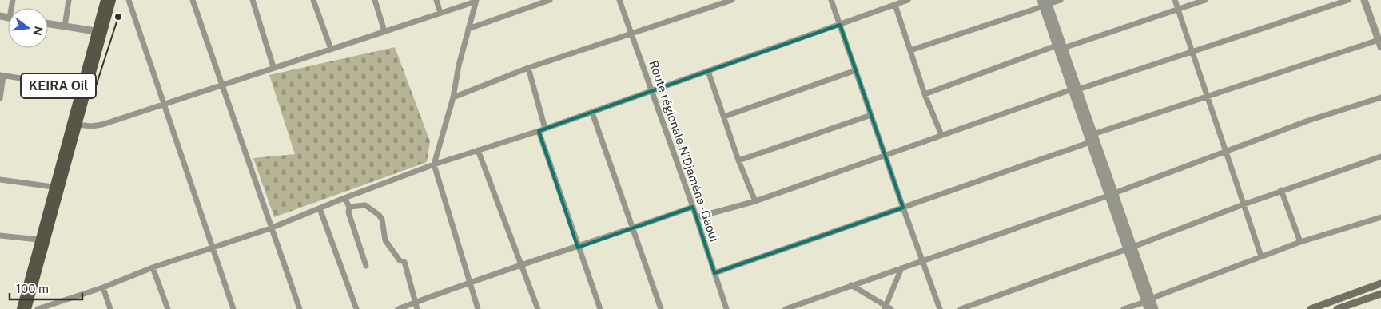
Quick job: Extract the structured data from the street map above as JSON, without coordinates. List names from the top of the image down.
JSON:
{
  "streets": {
    "street": ["Route régionale N'Djaména - Gaoui"]
  },
  "places": ["KEIRA Oil"],
  "scale_bar": "100 m",
  "north": "right"
}
